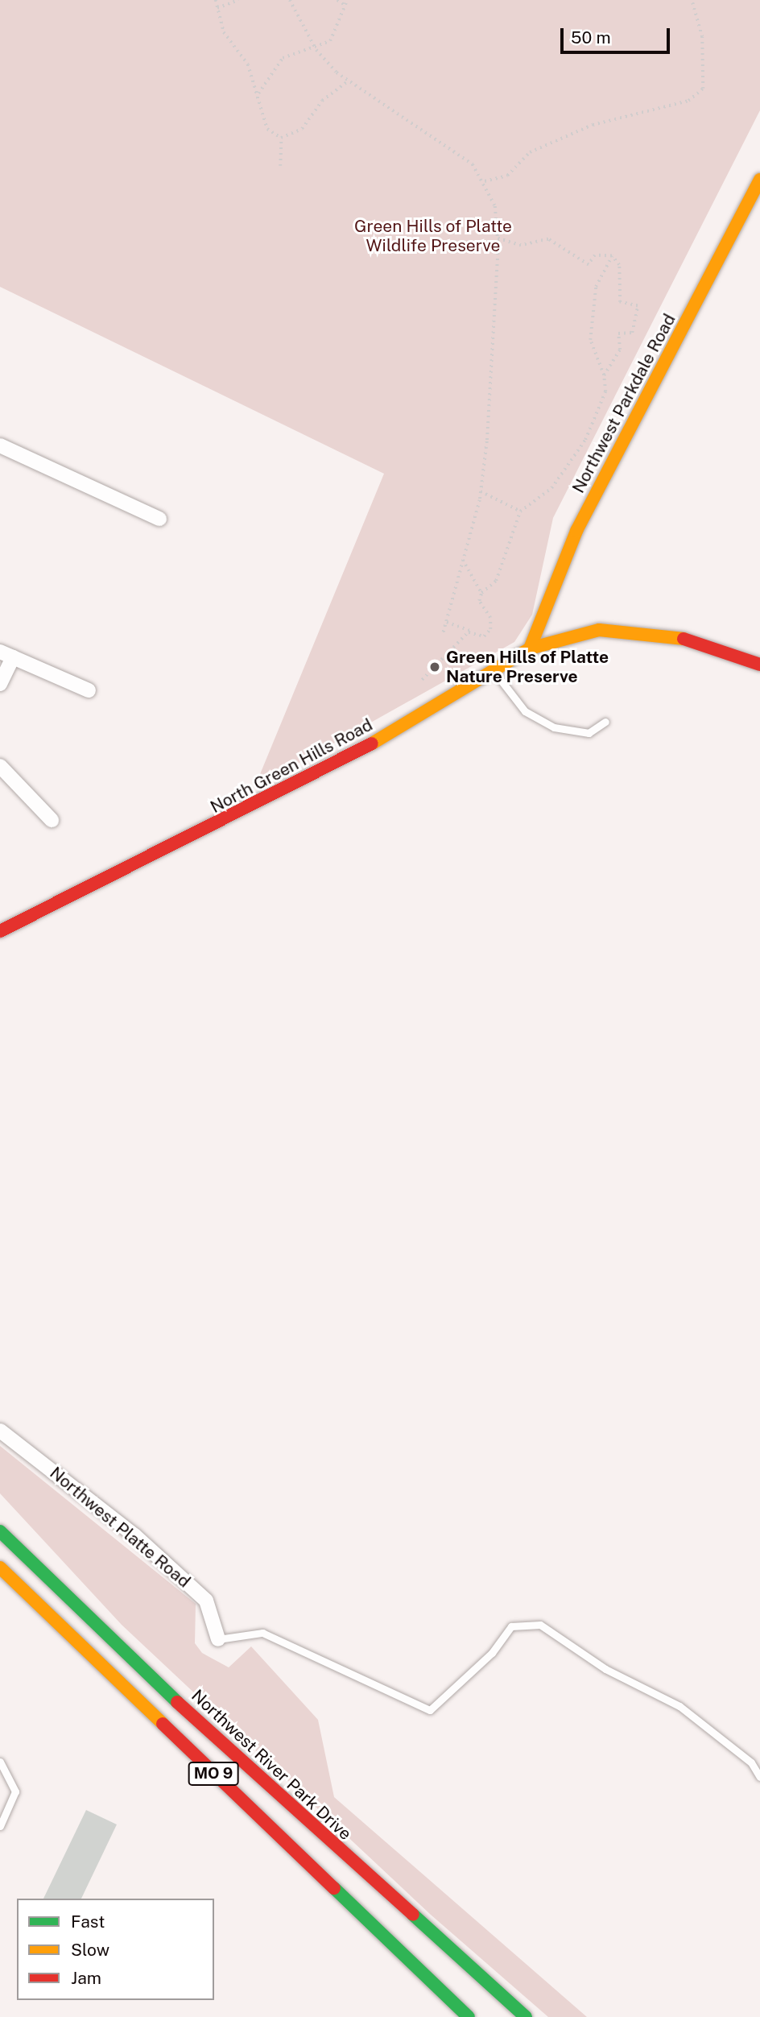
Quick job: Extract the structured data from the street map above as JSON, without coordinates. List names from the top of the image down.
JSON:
{
  "streets": {
    "street": [
      "Northwest Parkdale Road",
      "North Green Hills Road",
      "Northwest Platte Road",
      "Northwest River Park Drive",
      "MO 9"
    ]
  },
  "crossings": [
    ["Northwest Parkdale Road", "North Green Hills Road"]
  ],
  "parks": ["Green Hills of Platte Wildlife Preserve"],
  "places": ["Green Hills of Platte Nature Preserve"],
  "legend": ["Fast", "Slow", "Jam"],
  "scale_bar": "50 m"
}
